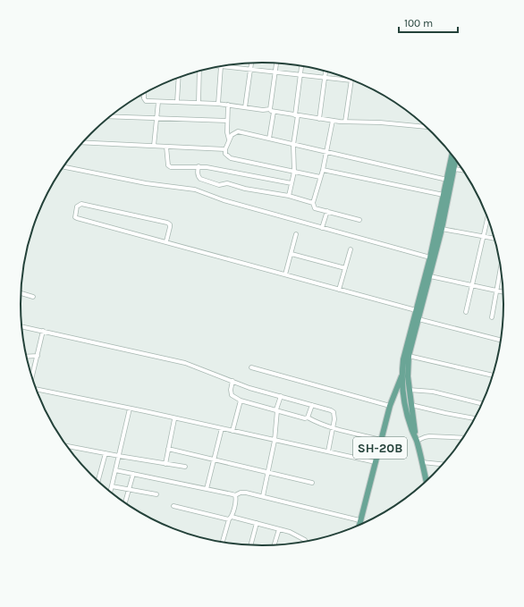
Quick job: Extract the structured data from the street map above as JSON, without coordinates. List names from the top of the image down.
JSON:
{
  "streets": {
    "main road": ["SH-20B"]
  },
  "scale_bar": "100 m"
}
